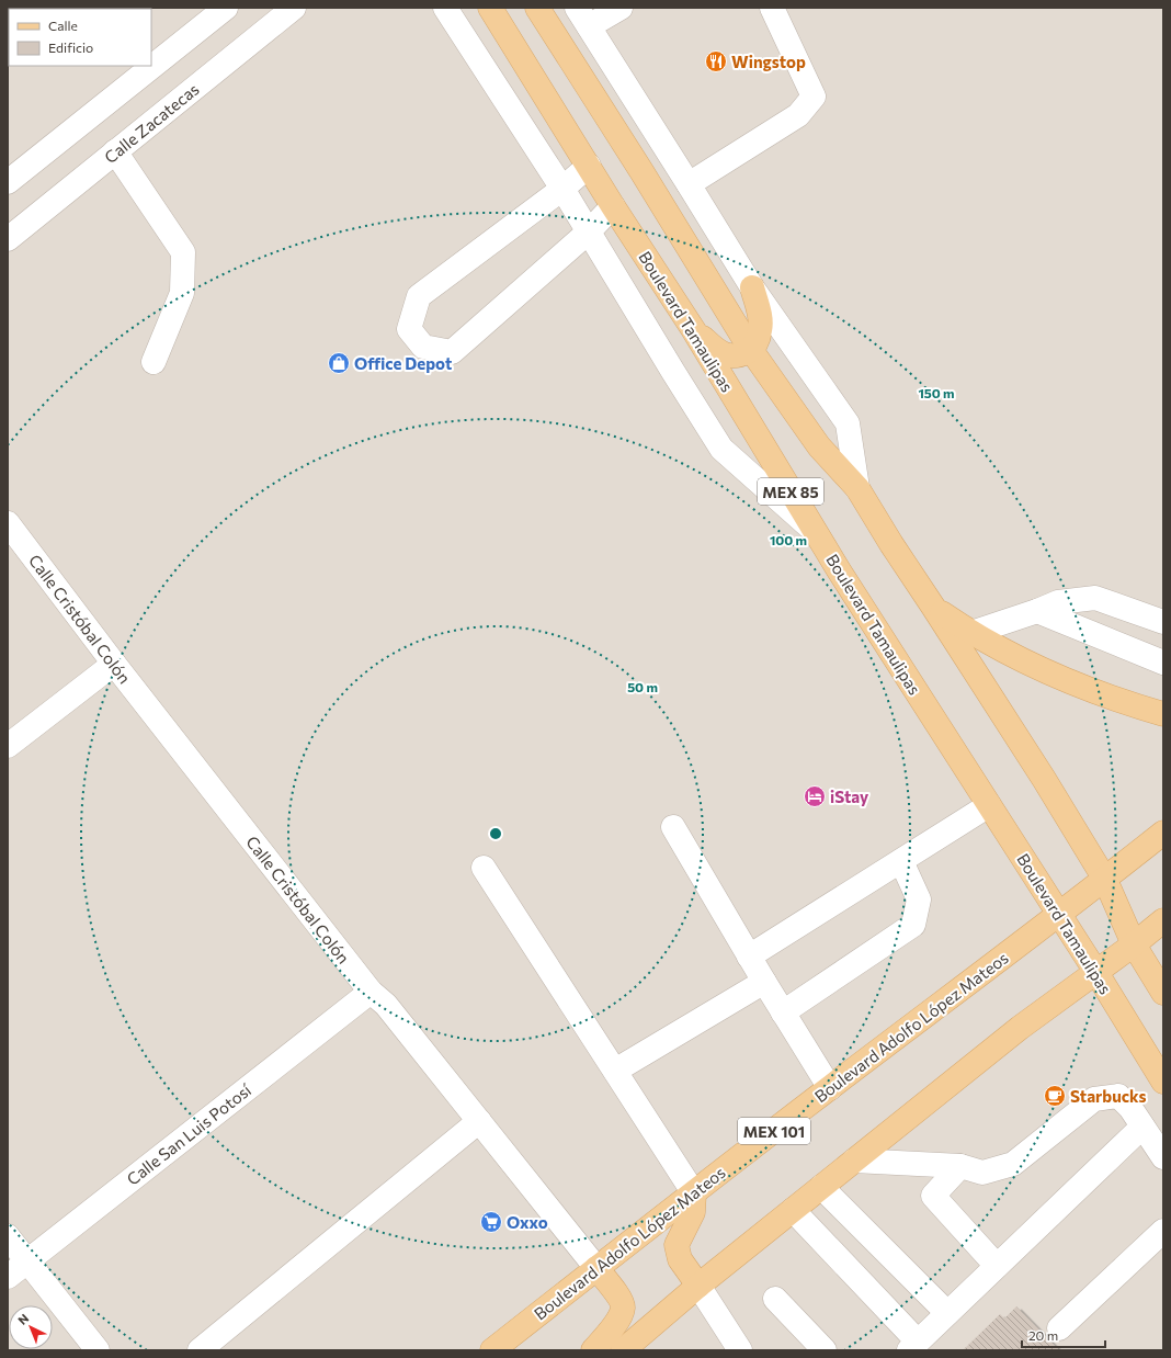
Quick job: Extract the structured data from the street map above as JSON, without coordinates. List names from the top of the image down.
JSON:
{
  "streets": {
    "main road": [
      "Boulevard Tamaulipas",
      "MEX 85",
      "Boulevard Adolfo López Mateos",
      "MEX 101"
    ],
    "street": ["Calle Zacatecas", "Calle Cristóbal Colón", "Calle San Luis Potosí"]
  },
  "crossings": [
    ["Boulevard Tamaulipas", "Boulevard Adolfo López Mateos"],
    ["MEX 85", "Boulevard Adolfo López Mateos"],
    ["Calle Cristóbal Colón", "Boulevard Adolfo López Mateos"],
    ["Calle Cristóbal Colón", "Calle San Luis Potosí"]
  ],
  "places": {
    "restaurant": ["Wingstop"],
    "shop": ["Office Depot"],
    "hotel": ["iStay"],
    "cafe": ["Starbucks"],
    "supermarket": ["Oxxo"]
  },
  "legend": ["Calle", "Edificio"],
  "scale_bar": "20 m",
  "north": "top left",
  "rings": ["150 m", "100 m", "50 m"]
}
